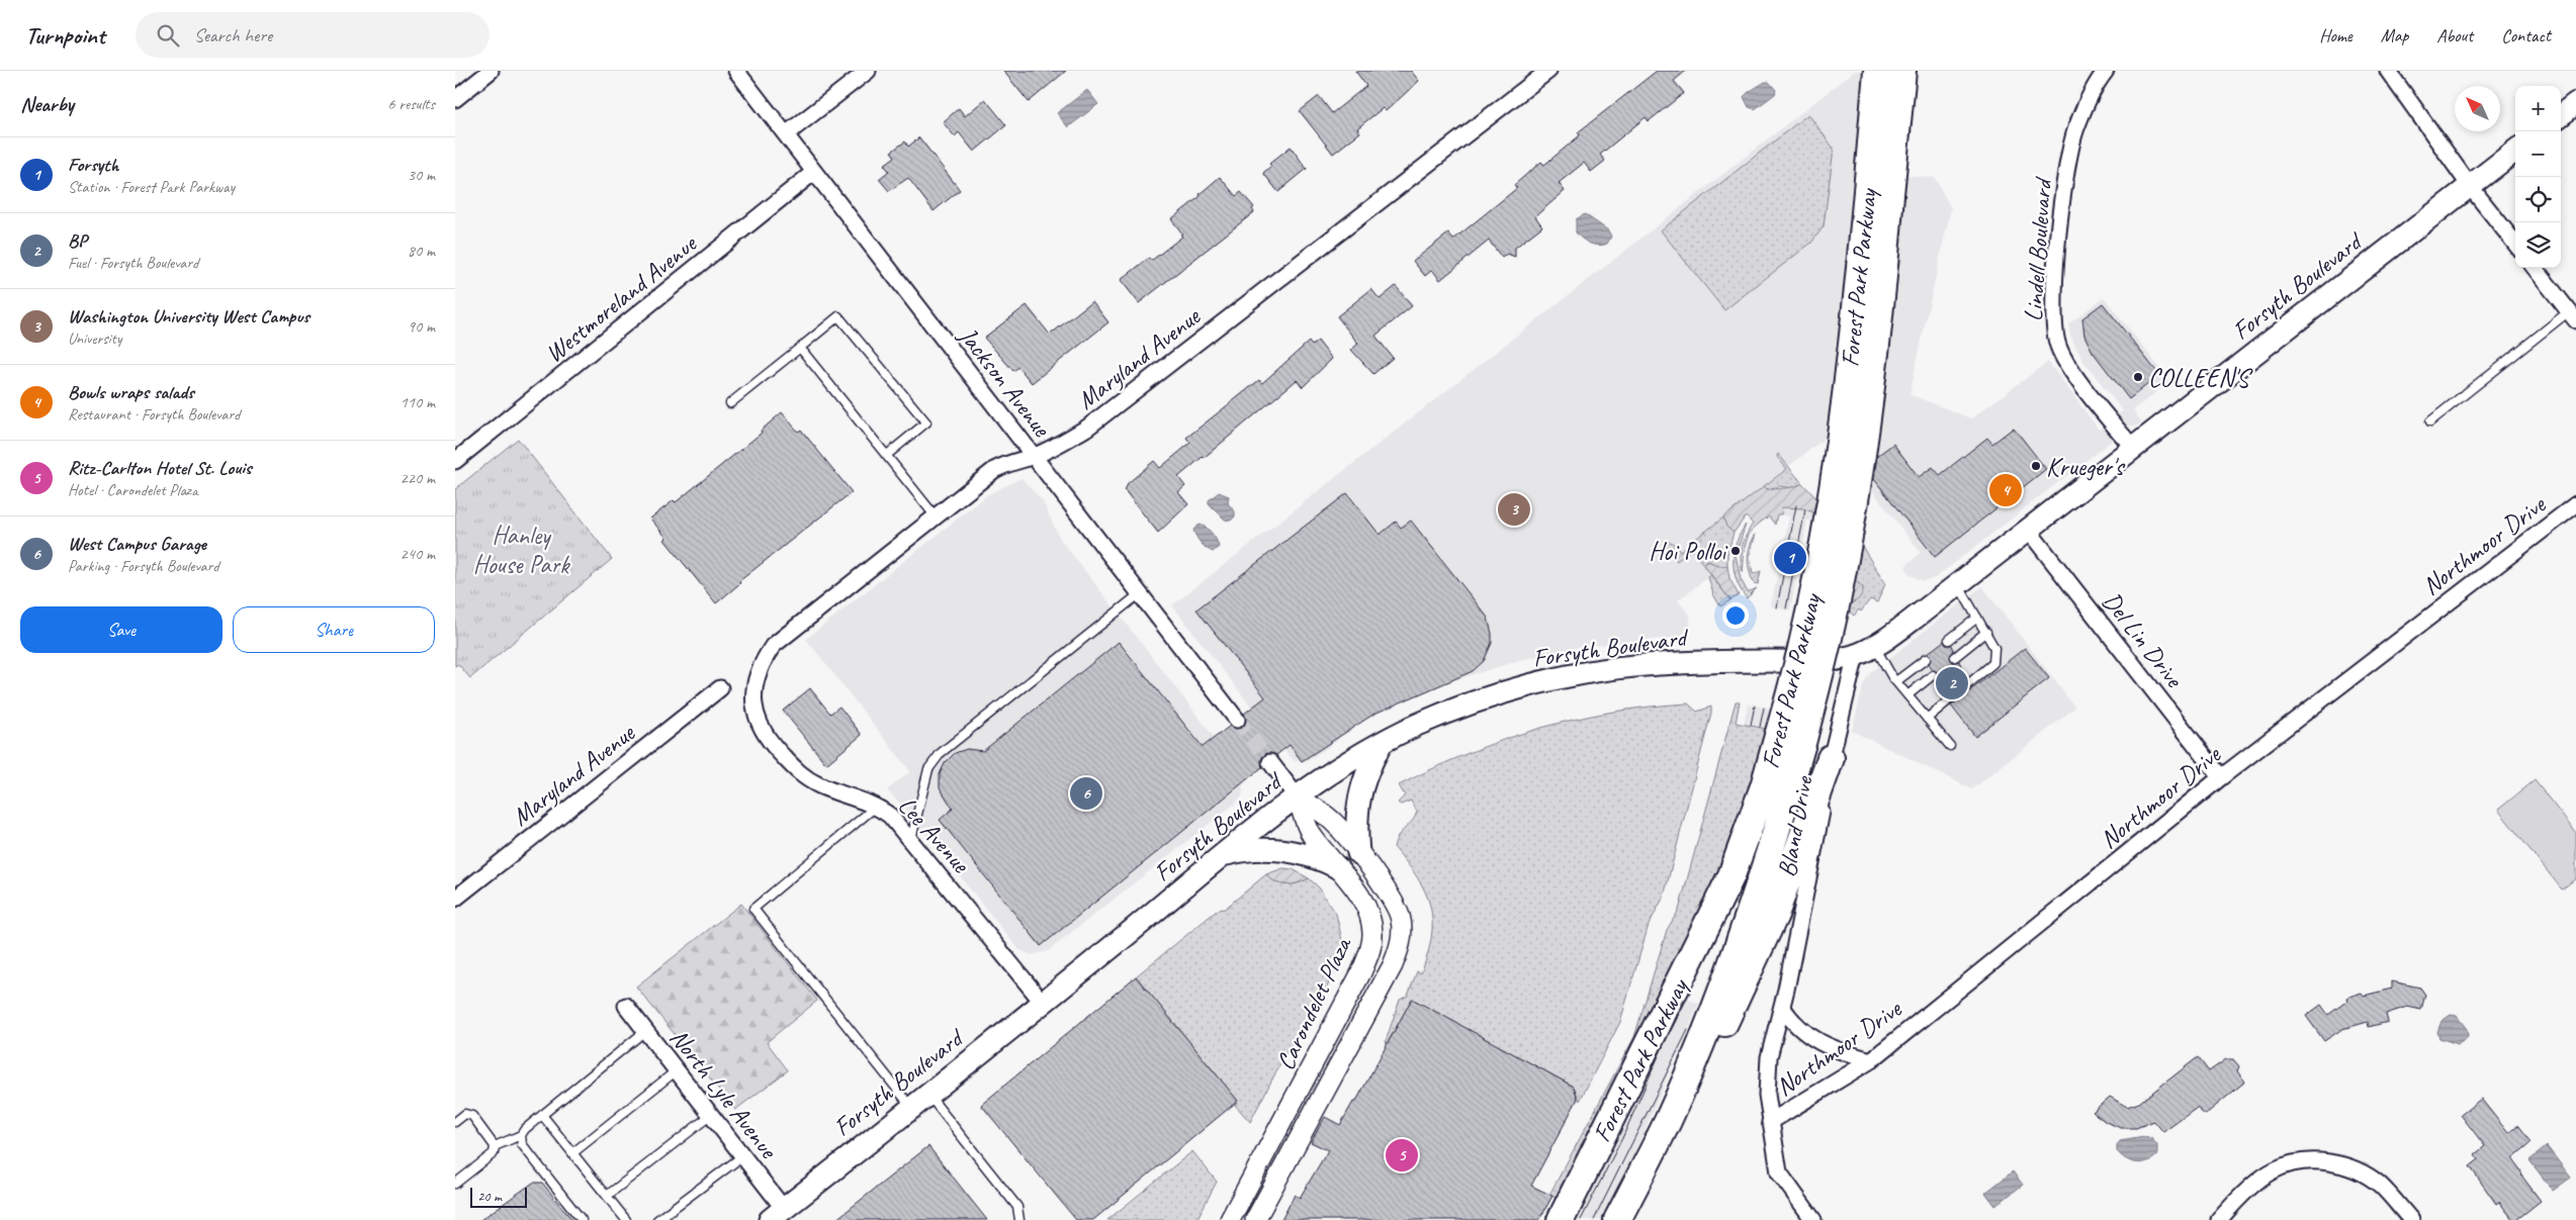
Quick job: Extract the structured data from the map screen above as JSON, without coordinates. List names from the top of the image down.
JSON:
{
  "streets": {
    "highway": ["Forest Park Parkway"],
    "main road": ["Forsyth Boulevard"],
    "street": [
      "Lindell Boulevard",
      "Westmoreland Avenue",
      "Maryland Avenue",
      "Jackson Avenue",
      "Northmoor Drive",
      "Del Lin Drive",
      "Bland Drive",
      "Lee Avenue",
      "Carondelet Plaza",
      "North Lyle Avenue"
    ]
  },
  "crossings": [
    ["Lindell Boulevard", "Forsyth Boulevard"],
    ["Forsyth Boulevard", "Del Lin Drive"],
    ["Forsyth Boulevard", "Bland Drive"],
    ["Forsyth Boulevard", "Lee Avenue"],
    ["Forsyth Boulevard", "Carondelet Plaza"],
    ["Forsyth Boulevard", "North Lyle Avenue"],
    ["Westmoreland Avenue", "Jackson Avenue"],
    ["Maryland Avenue", "Jackson Avenue"],
    ["Maryland Avenue", "Lee Avenue"],
    ["Northmoor Drive", "Del Lin Drive"],
    ["Northmoor Drive", "Bland Drive"]
  ],
  "parks": ["Hanley House Park"],
  "places": ["COLLEEN'S", "Krueger's", "Hoi Polloi"],
  "scale_bar": "20 m",
  "north": "top left",
  "page": {
    "header": "Turnpoint",
    "search": "Search here",
    "nav": [
      "Home",
      "Map",
      "About",
      "Contact"
    ],
    "heading": ["Nearby", "6 results"],
    "map_buttons": ["+", "−"],
    "list": [
      {
        "mark": "1",
        "name": "Forsyth",
        "note": "Station · Forest Park Parkway",
        "value": "30 m"
      },
      {
        "mark": "2",
        "name": "BP",
        "note": "Fuel · Forsyth Boulevard",
        "value": "80 m"
      },
      {
        "mark": "3",
        "name": "Washington University West Campus",
        "note": "University",
        "value": "90 m"
      },
      {
        "mark": "4",
        "name": "Bowls wraps salads",
        "note": "Restaurant · Forsyth Boulevard",
        "value": "110 m"
      },
      {
        "mark": "5",
        "name": "Ritz-Carlton Hotel St. Louis",
        "note": "Hotel · Carondelet Plaza",
        "value": "220 m"
      },
      {
        "mark": "6",
        "name": "West Campus Garage",
        "note": "Parking · Forsyth Boulevard",
        "value": "240 m"
      }
    ],
    "pins": [
      "4",
      "3",
      "1",
      "2",
      "6",
      "5"
    ],
    "buttons": ["Save", "Share"],
    "scale": "20 m"
  }
}
